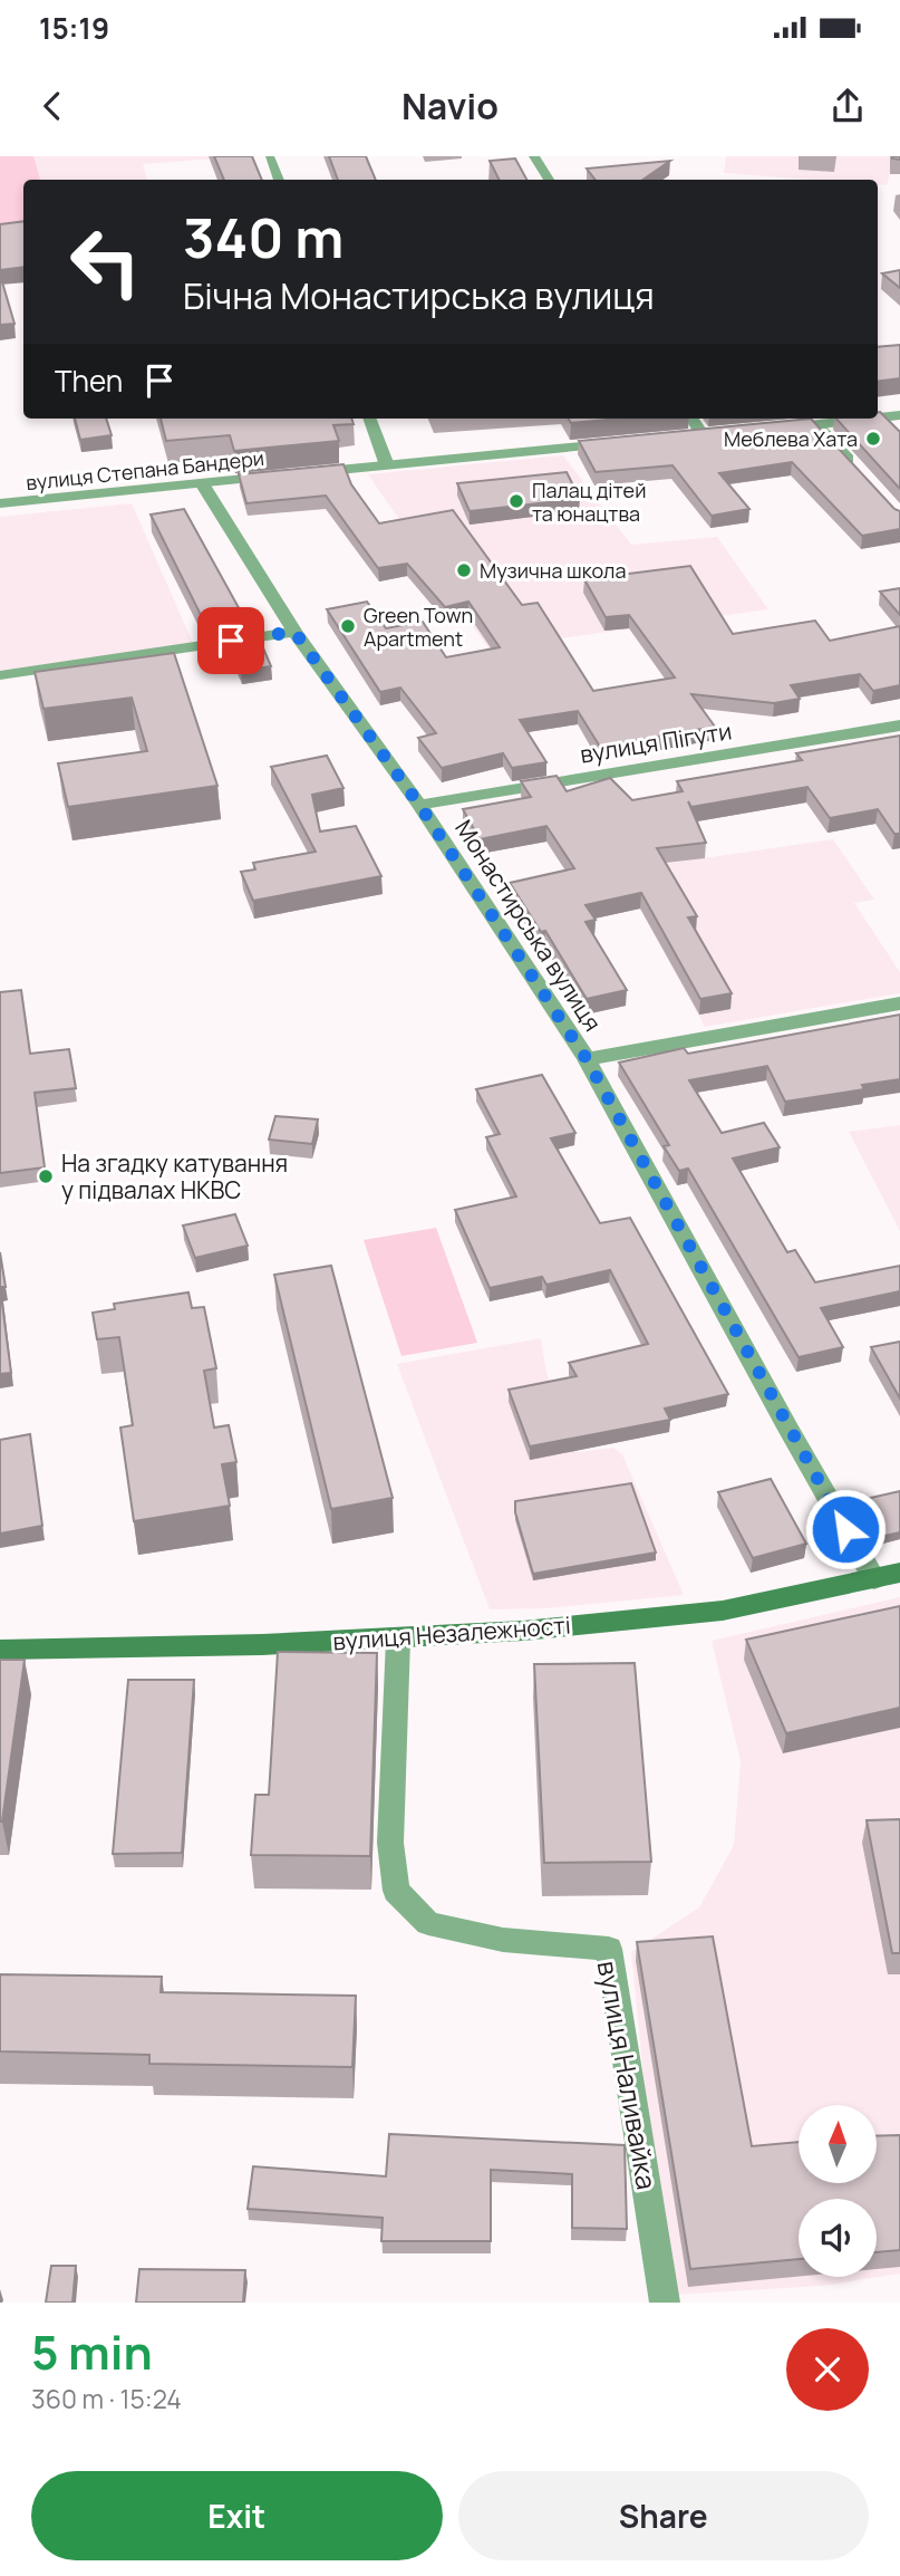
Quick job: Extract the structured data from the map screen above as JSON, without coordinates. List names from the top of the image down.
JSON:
{
  "streets": {
    "main road": ["вулиця Незалежності"],
    "street": [
      "вулиця Степана Бандери",
      "вулиця Пігути",
      "Монастирська вулиця",
      "вулиця Наливайка"
    ]
  },
  "crossings": [
    ["вулиця Степана Бандери", "Монастирська вулиця"],
    ["вулиця Пігути", "Монастирська вулиця"],
    ["Монастирська вулиця", "вулиця Незалежності"],
    ["вулиця Незалежності", "вулиця Наливайка"]
  ],
  "places": [
    "Меблева Хата",
    "Палац дітей та юнацтва",
    "Музична школа",
    "Green Town Apartment",
    "На згадку катування у підвалах НКВС"
  ],
  "north": "top",
  "page": {
    "status": "15:19",
    "header": "Navio",
    "turn": ["340 m", "Бічна Монастирська вулиця"],
    "then": "Then",
    "heading": ["5 min", "360 m · 15:24"],
    "buttons": ["Exit", "Share"]
  }
}
